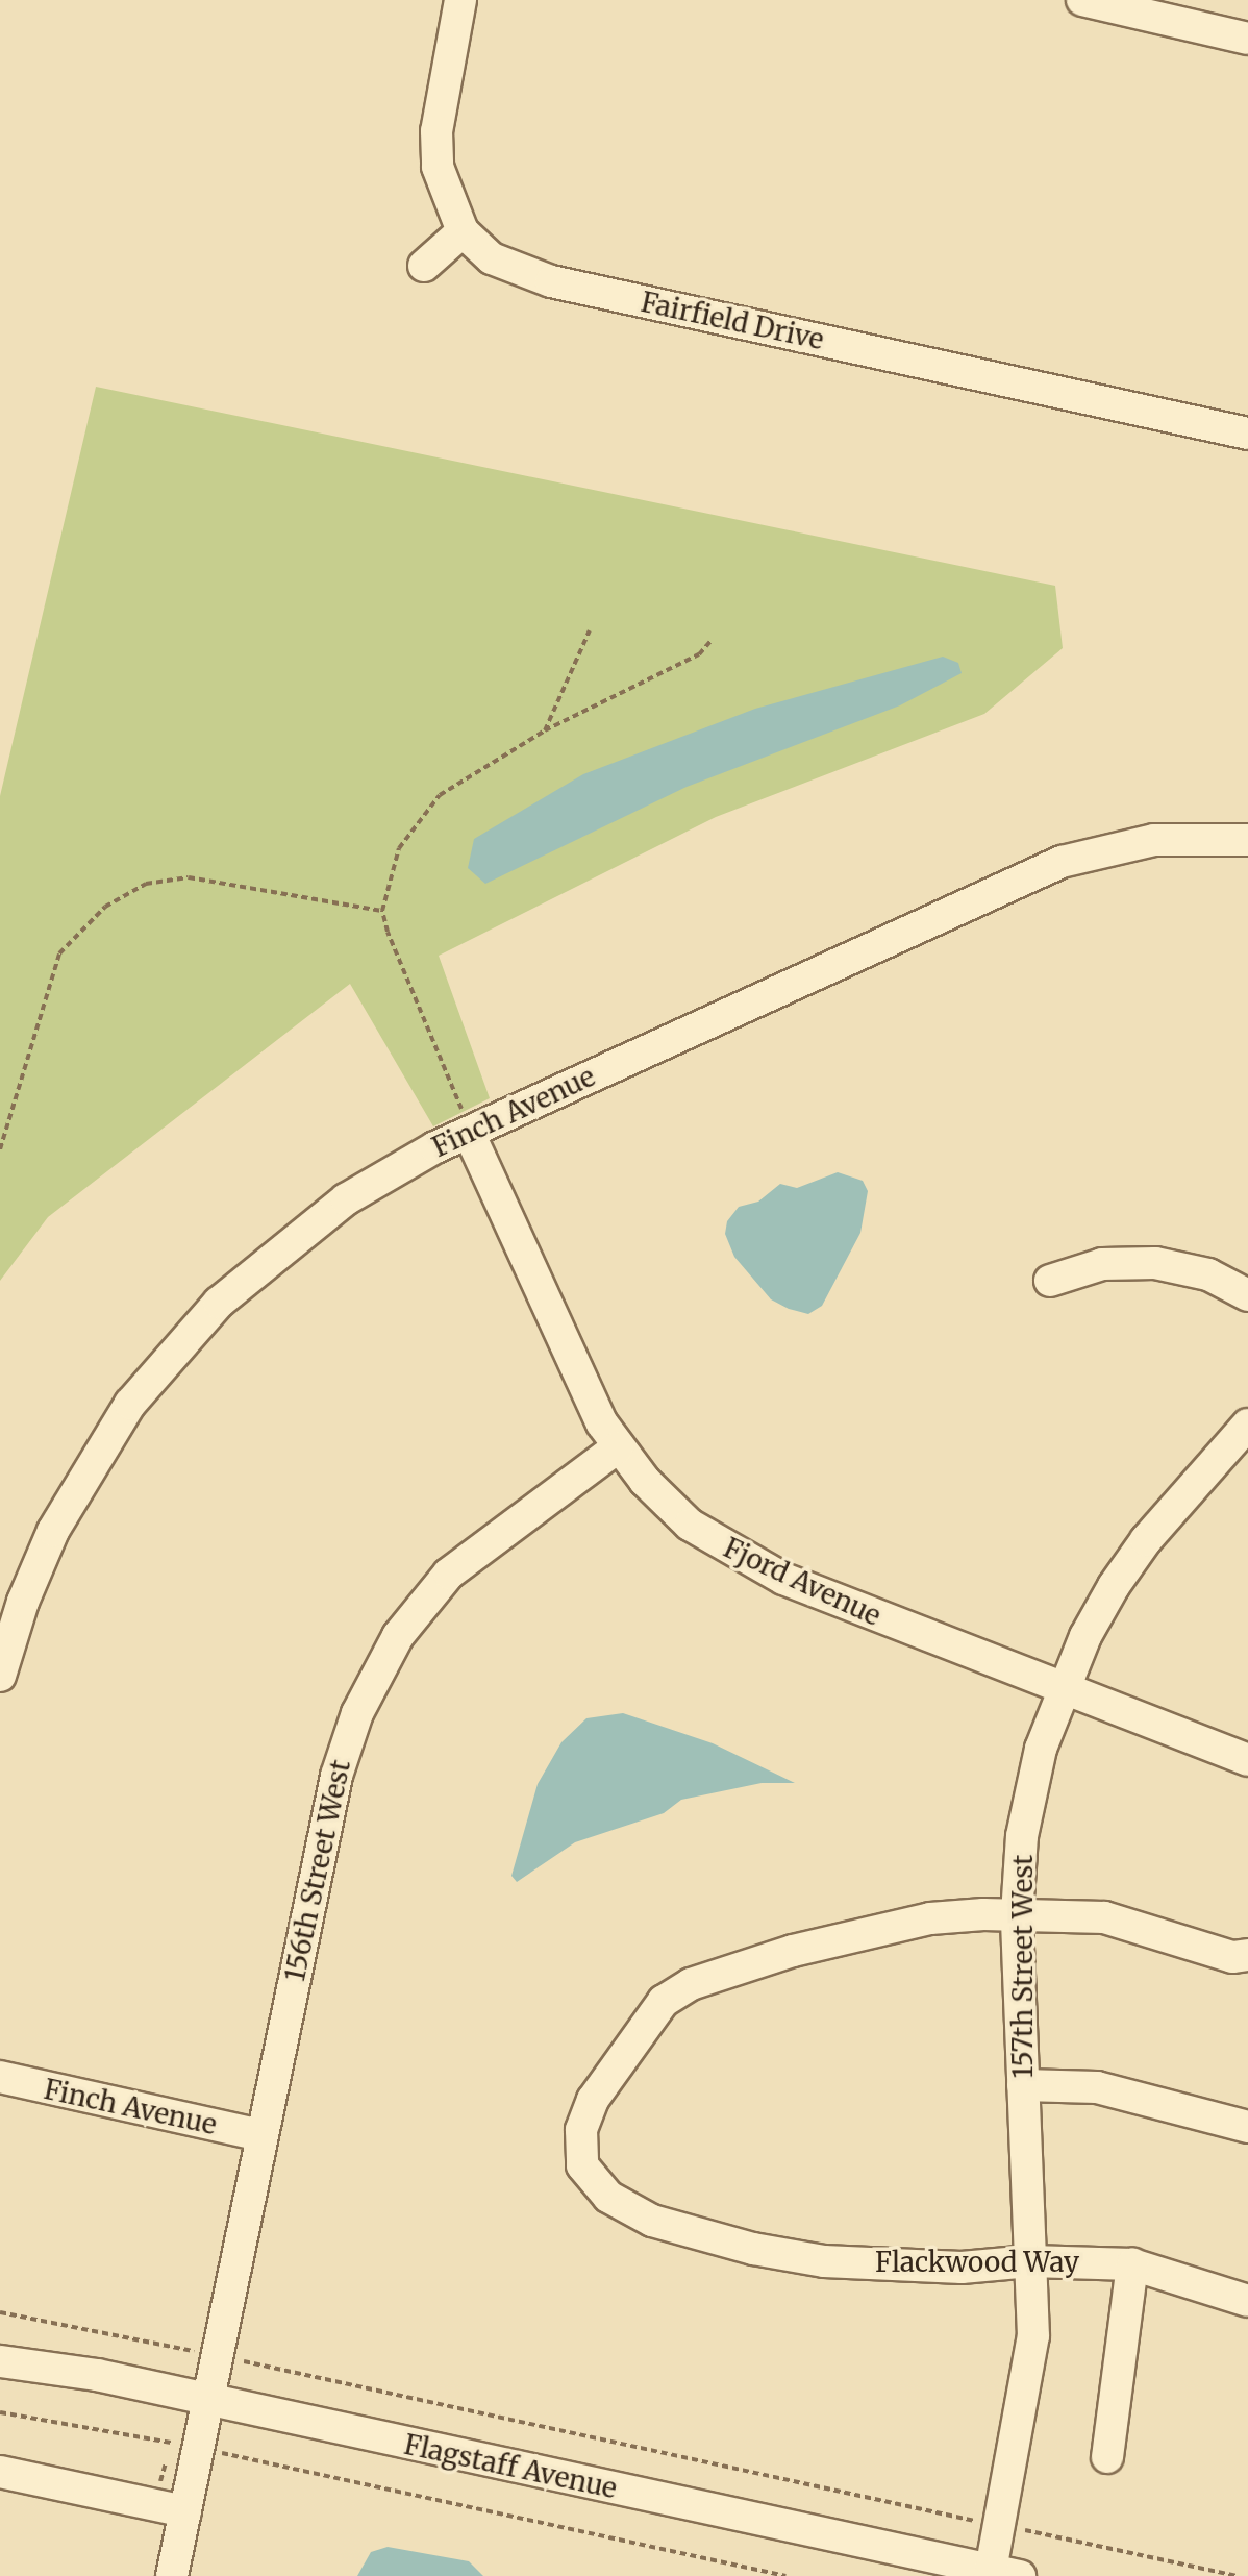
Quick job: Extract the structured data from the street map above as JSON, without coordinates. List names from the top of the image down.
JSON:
{
  "streets": {
    "street": [
      "Fairfield Drive",
      "Finch Avenue",
      "Fjord Avenue",
      "156th Street West",
      "157th Street West",
      "Flackwood Way",
      "Flagstaff Avenue"
    ]
  },
  "crossings": [
    ["Finch Avenue", "Fjord Avenue"],
    ["Finch Avenue", "156th Street West"],
    ["Fjord Avenue", "156th Street West"],
    ["Fjord Avenue", "157th Street West"],
    ["156th Street West", "Flagstaff Avenue"],
    ["157th Street West", "Flackwood Way"],
    ["157th Street West", "Flagstaff Avenue"]
  ]
}
